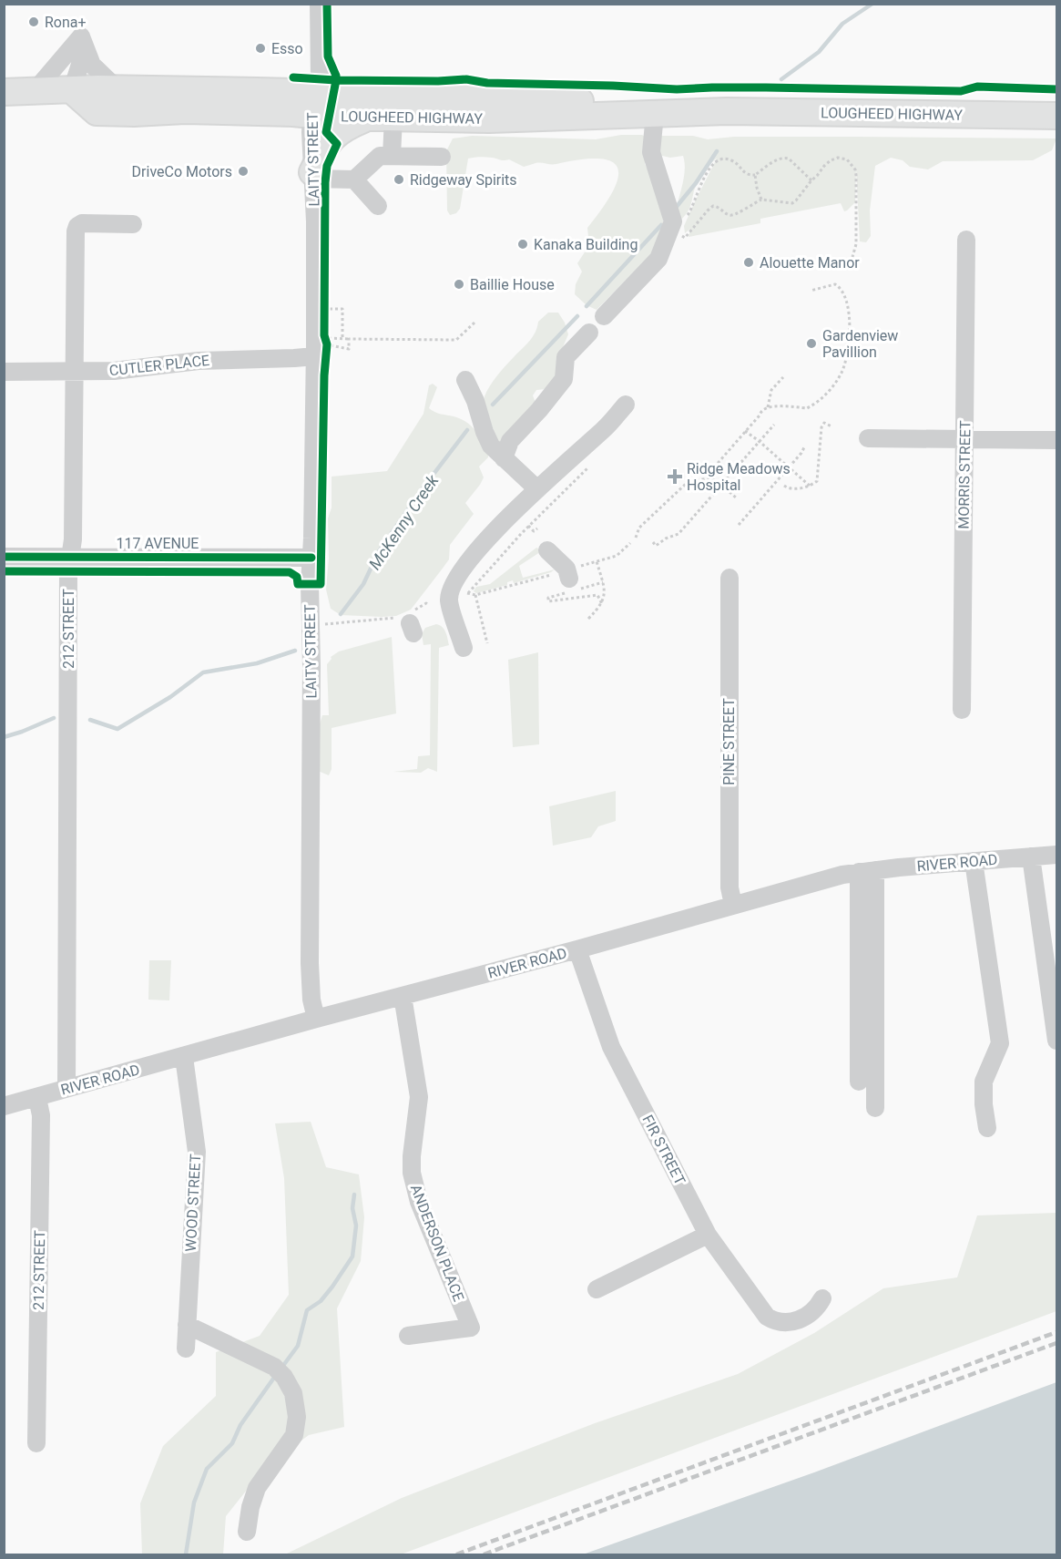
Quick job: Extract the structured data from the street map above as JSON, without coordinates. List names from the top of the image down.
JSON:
{
  "streets": {
    "highway": ["LOUGHEED HIGHWAY"],
    "street": [
      "LAITY STREET",
      "CUTLER PLACE",
      "MORRIS STREET",
      "117 AVENUE",
      "212 STREET",
      "PINE STREET",
      "RIVER ROAD",
      "FIR STREET",
      "WOOD STREET",
      "ANDERSON PLACE"
    ]
  },
  "crossings": [
    ["LOUGHEED HIGHWAY", "LAITY STREET"],
    ["LAITY STREET", "CUTLER PLACE"],
    ["LAITY STREET", "117 AVENUE"],
    ["LAITY STREET", "RIVER ROAD"],
    ["CUTLER PLACE", "212 STREET"],
    ["117 AVENUE", "212 STREET"],
    ["212 STREET", "RIVER ROAD"],
    ["PINE STREET", "RIVER ROAD"],
    ["RIVER ROAD", "FIR STREET"],
    ["RIVER ROAD", "WOOD STREET"],
    ["RIVER ROAD", "ANDERSON PLACE"]
  ],
  "water": ["McKenny Creek"],
  "places": {
    "other": [
      "Rona+",
      "Esso",
      "DriveCo Motors",
      "Ridgeway Spirits",
      "Kanaka Building",
      "Alouette Manor",
      "Baillie House",
      "Gardenview Pavillion"
    ],
    "health": ["Ridge Meadows Hospital"]
  }
}
